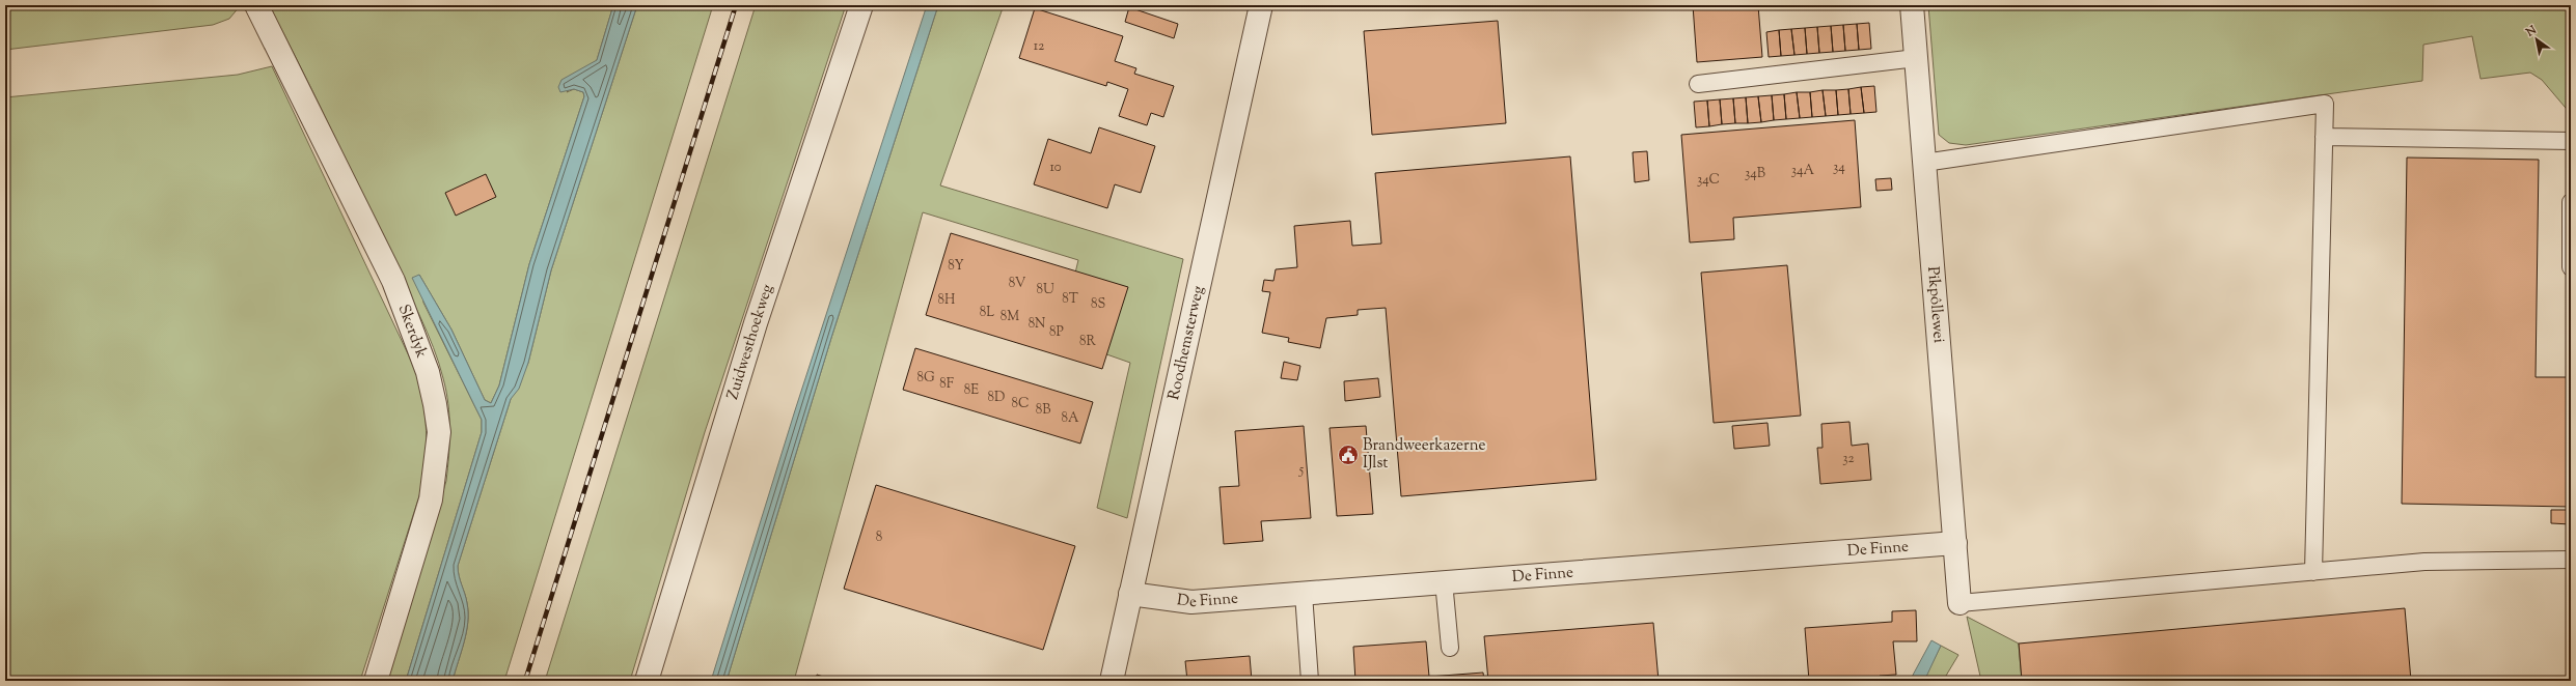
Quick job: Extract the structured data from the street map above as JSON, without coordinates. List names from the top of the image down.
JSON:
{
  "streets": {
    "street": [
      "Pikpôllewei",
      "Skerdyk",
      "Zuidwesthoekweg",
      "Roodhemsterweg",
      "De Finne"
    ]
  },
  "crossings": [
    ["Pikpôllewei", "De Finne"],
    ["Roodhemsterweg", "De Finne"]
  ],
  "places": {
    "public building": ["Brandweerkazerne IJlst"]
  },
  "house_numbers": [
    "12",
    "10",
    "34",
    "34A",
    "34B",
    "34C",
    "8Y",
    "8V",
    "8U",
    "8T",
    "8H",
    "8S",
    "8L",
    "8M",
    "8N",
    "8P",
    "8R",
    "8G",
    "8F",
    "8E",
    "8D",
    "8C",
    "8B",
    "8A",
    "32",
    "5",
    "8"
  ],
  "north": "top left"
}
